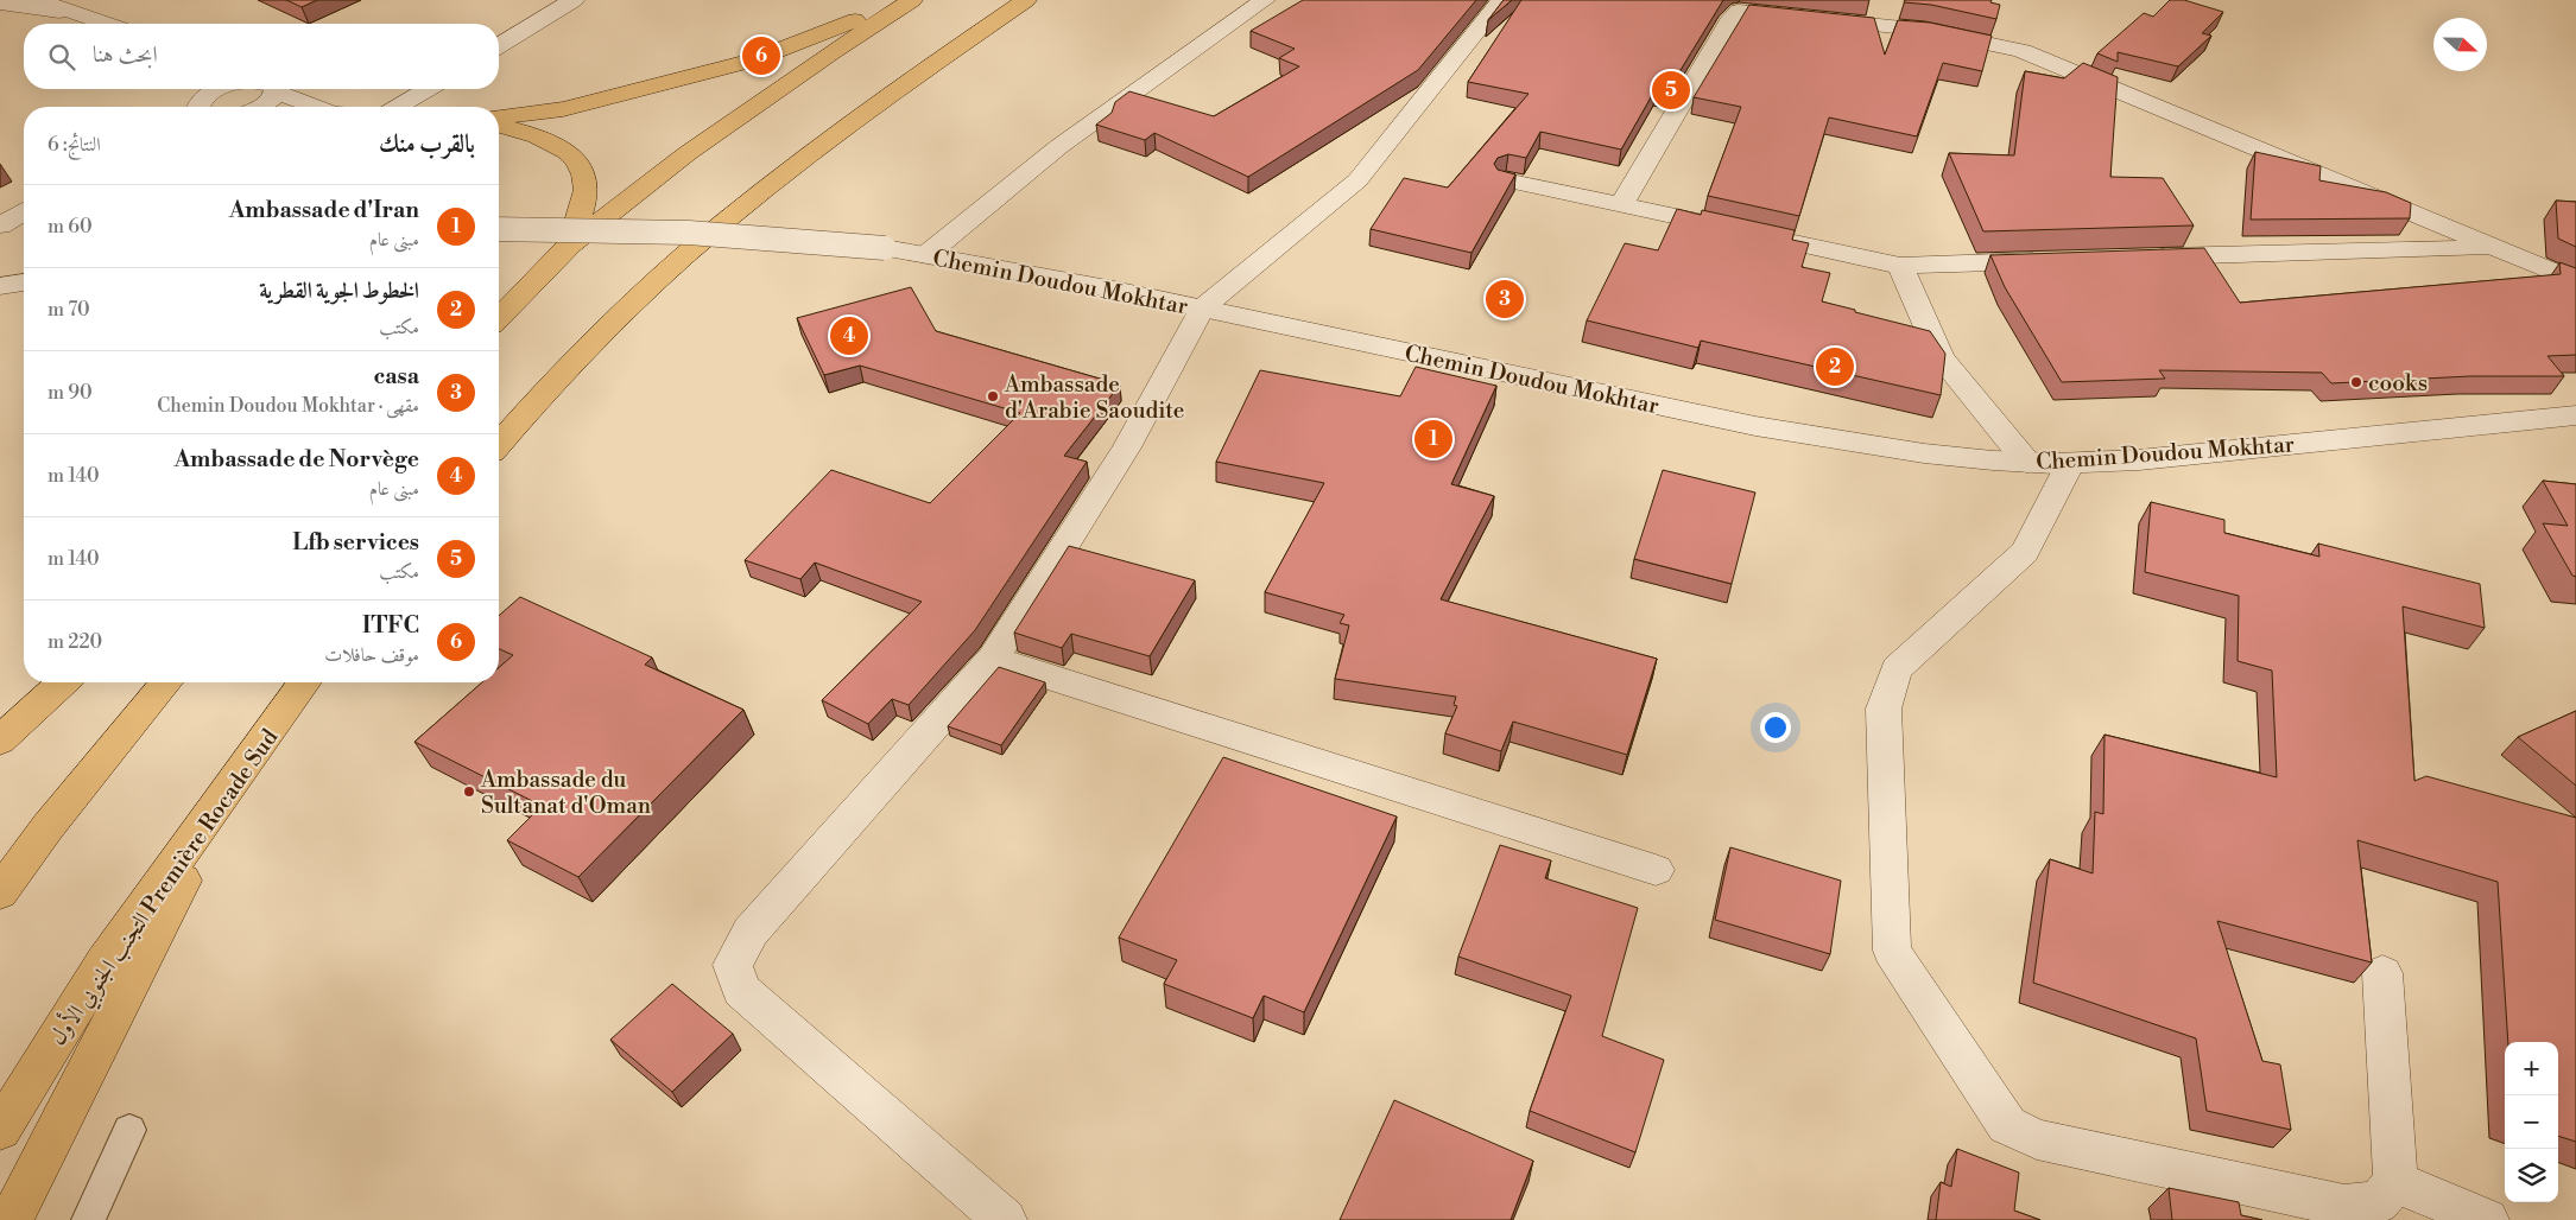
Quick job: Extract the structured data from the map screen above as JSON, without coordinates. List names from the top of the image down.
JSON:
{
  "streets": {
    "highway": ["التجنب الجنوبي الأول Première Rocade Sud"],
    "street": ["Chemin Doudou Mokhtar"]
  },
  "places": ["cooks", "Ambassade d'Arabie Saoudite", "Ambassade du Sultanat d'Oman"],
  "north": "right",
  "page": {
    "search": "ابحث هنا",
    "pins": [
      "6",
      "5",
      "3",
      "4",
      "2",
      "1"
    ],
    "heading": ["بالقرب منك", "النتائج: 6"],
    "list": [
      {
        "mark": "1",
        "name": "Ambassade d'Iran",
        "note": "مبنى عام",
        "value": "60 m"
      },
      {
        "mark": "2",
        "name": "الخطوط الجوية القطرية",
        "note": "مكتب",
        "value": "70 m"
      },
      {
        "mark": "3",
        "name": "casa",
        "note": "مقهى · Chemin Doudou Mokhtar",
        "value": "90 m"
      },
      {
        "mark": "4",
        "name": "Ambassade de Norvège",
        "note": "مبنى عام",
        "value": "140 m"
      },
      {
        "mark": "5",
        "name": "Lfb services",
        "note": "مكتب",
        "value": "140 m"
      },
      {
        "mark": "6",
        "name": "ITFC",
        "note": "موقف حافلات",
        "value": "220 m"
      }
    ],
    "map_buttons": ["+", "−"]
  }
}
